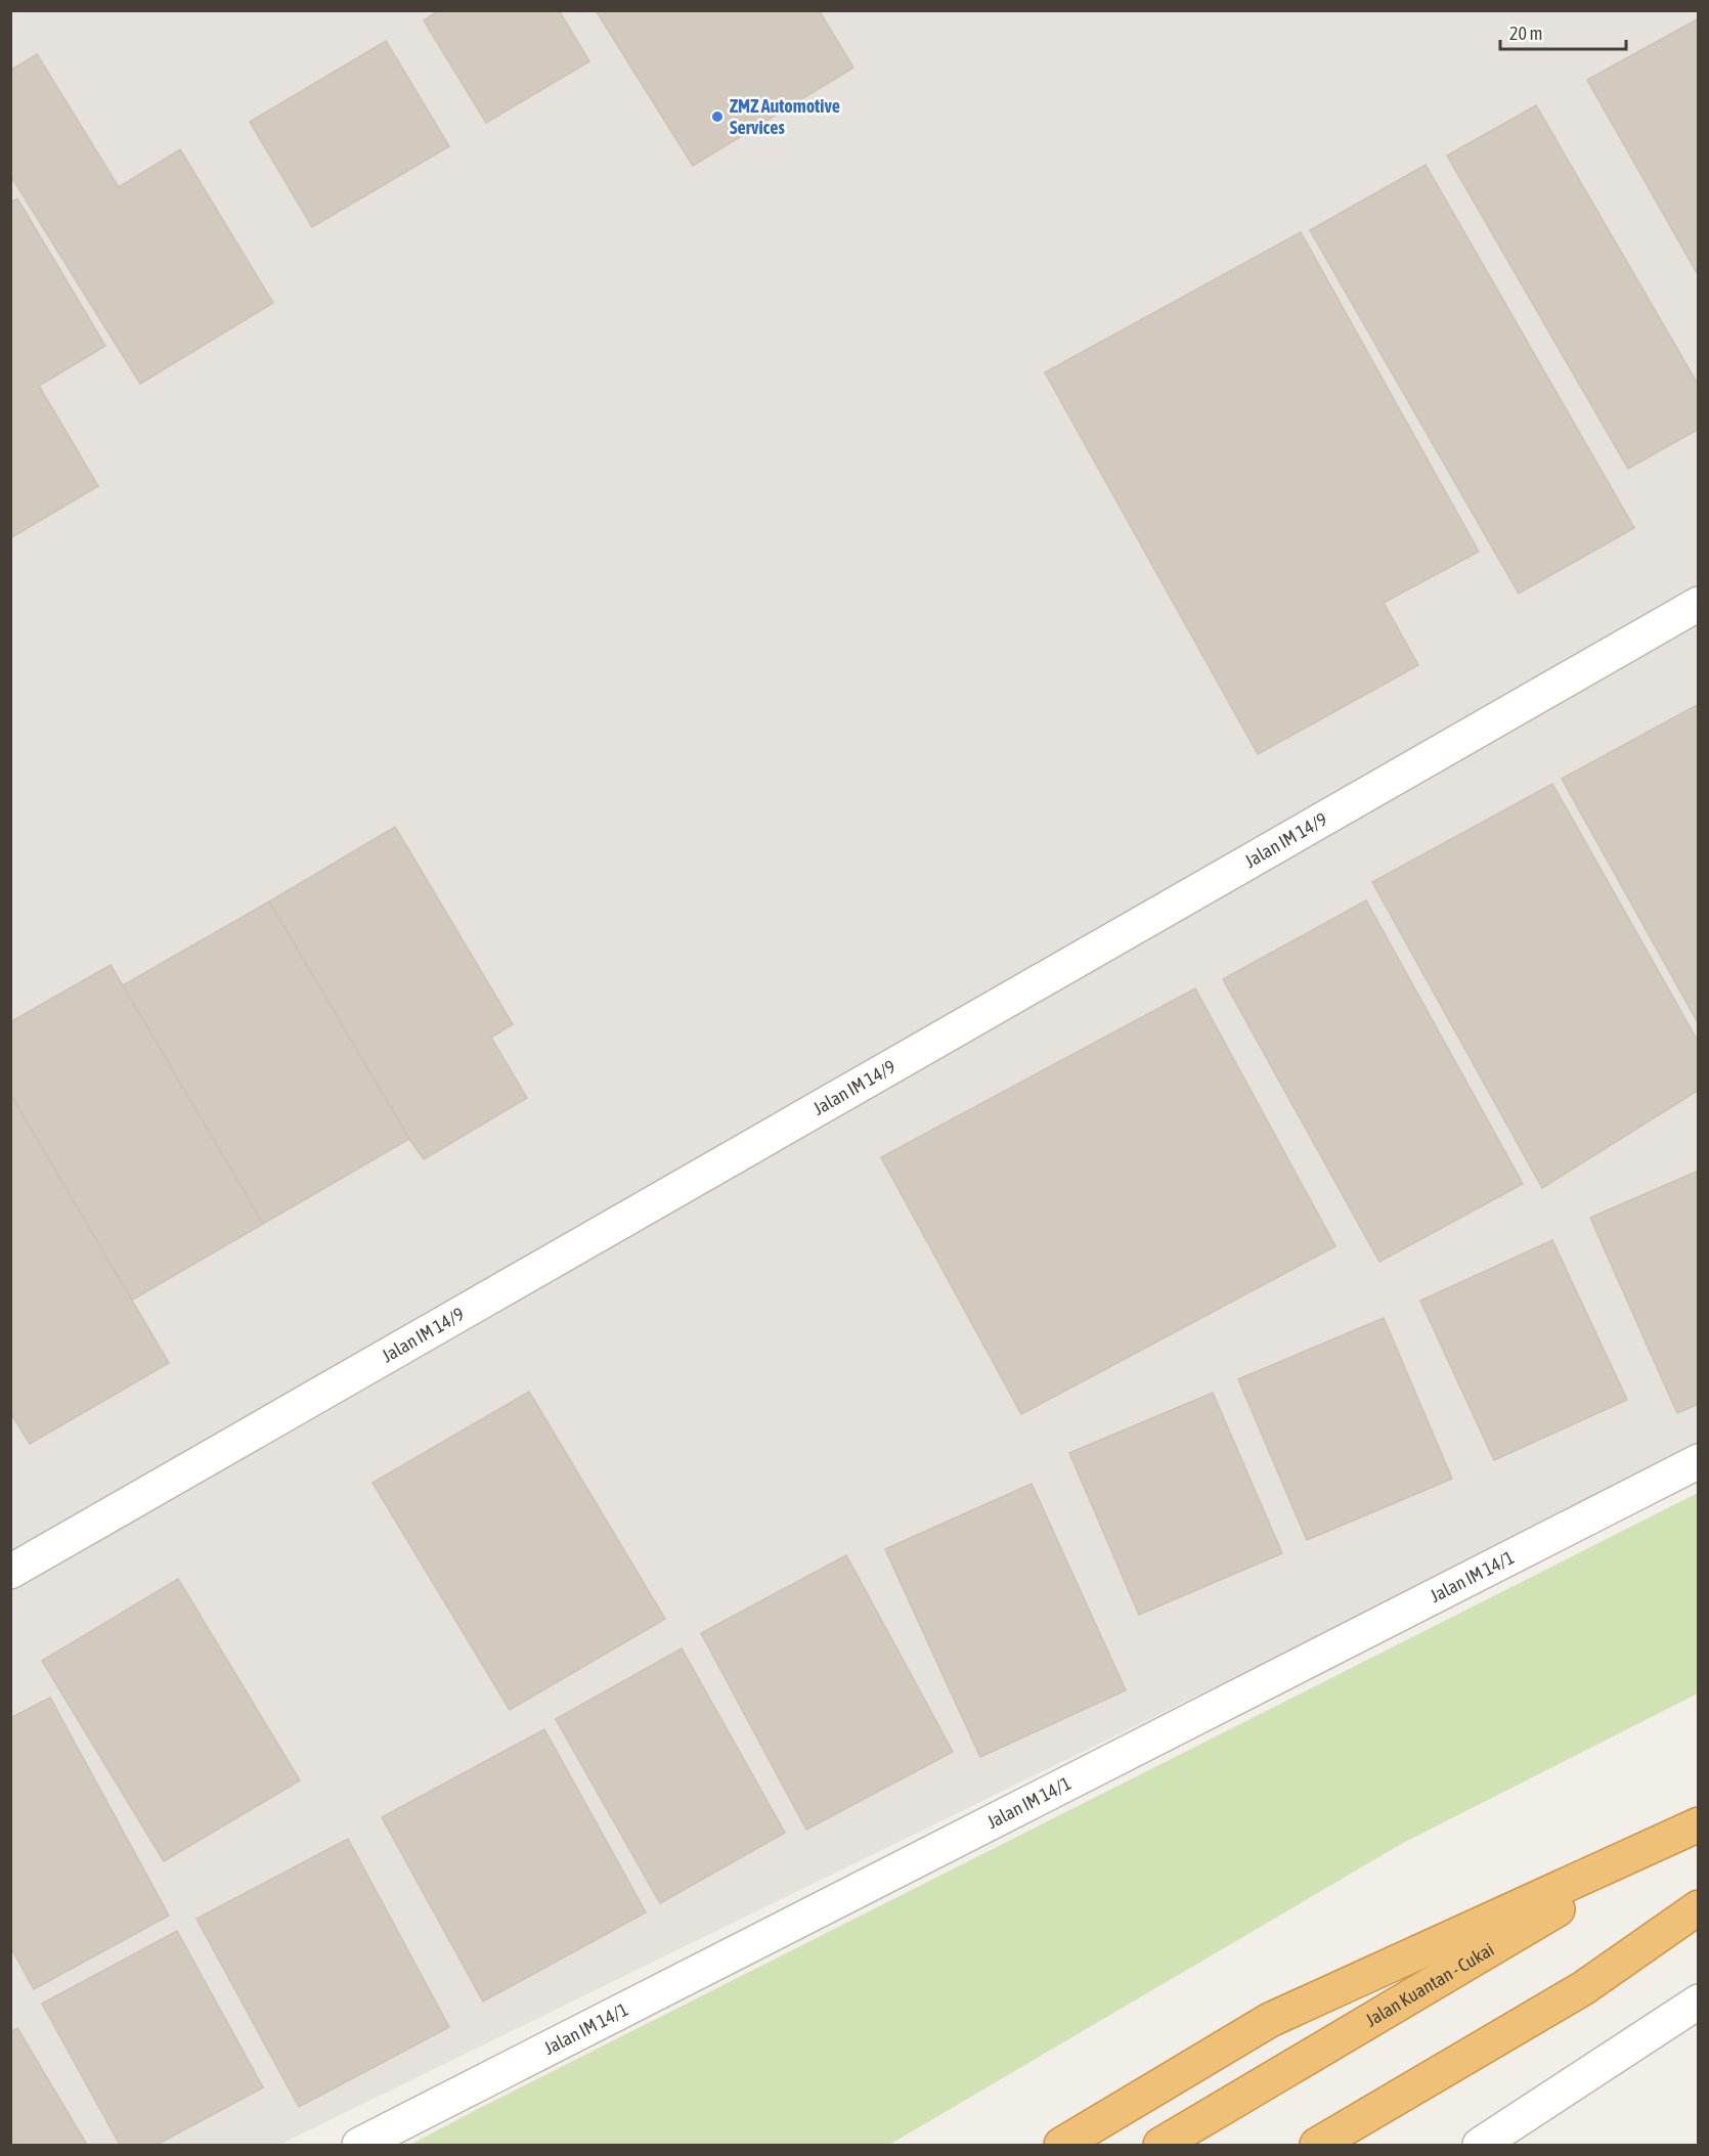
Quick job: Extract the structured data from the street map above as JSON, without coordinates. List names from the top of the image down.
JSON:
{
  "streets": {
    "highway": ["Jalan Kuantan - Cukai"],
    "street": ["Jalan IM 14/9", "Jalan IM 14/1"]
  },
  "places": ["ZMZ Automotive Services"],
  "scale_bar": "20 m"
}
